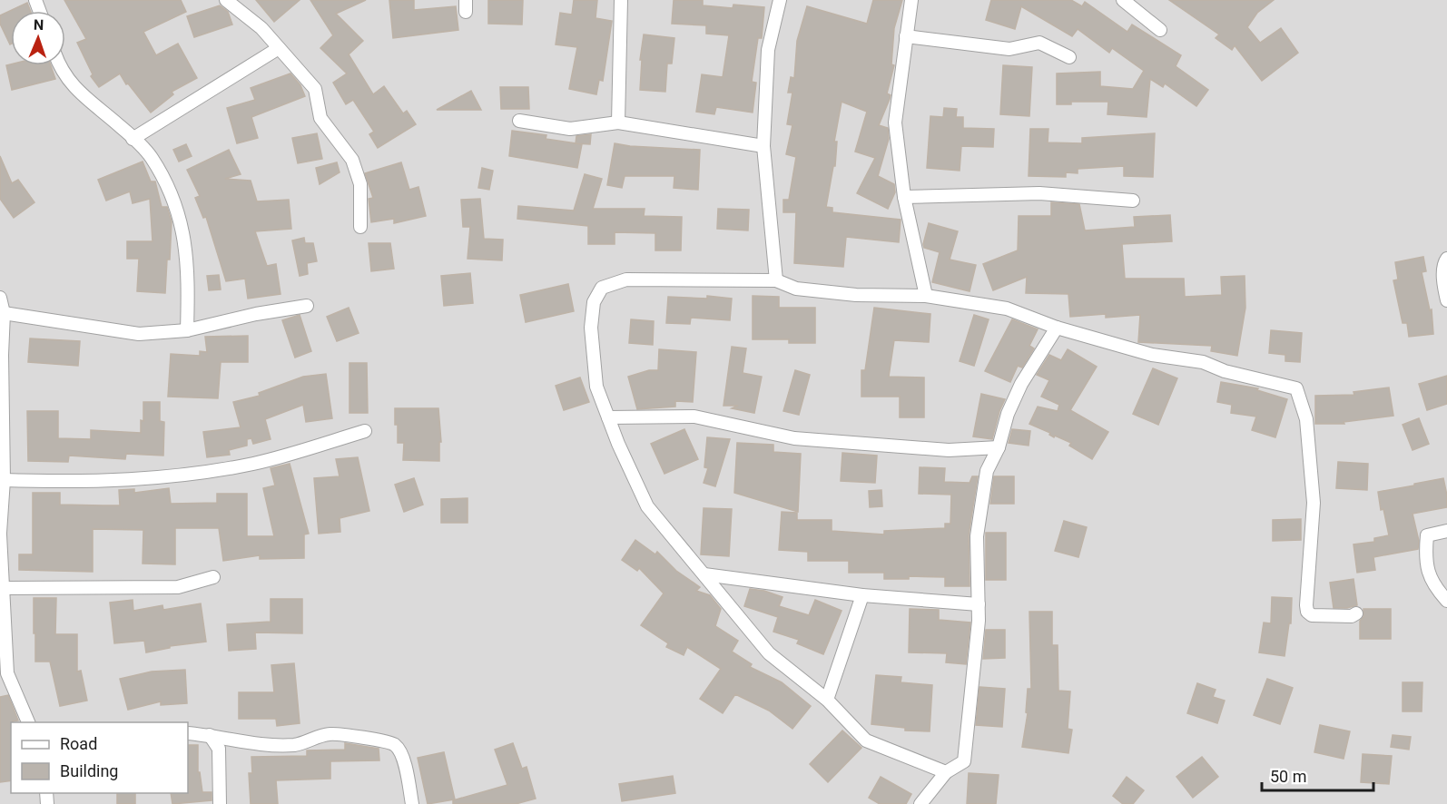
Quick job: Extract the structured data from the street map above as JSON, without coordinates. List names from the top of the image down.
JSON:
{
  "legend": ["Road", "Building"],
  "scale_bar": "50 m",
  "north": "top"
}
